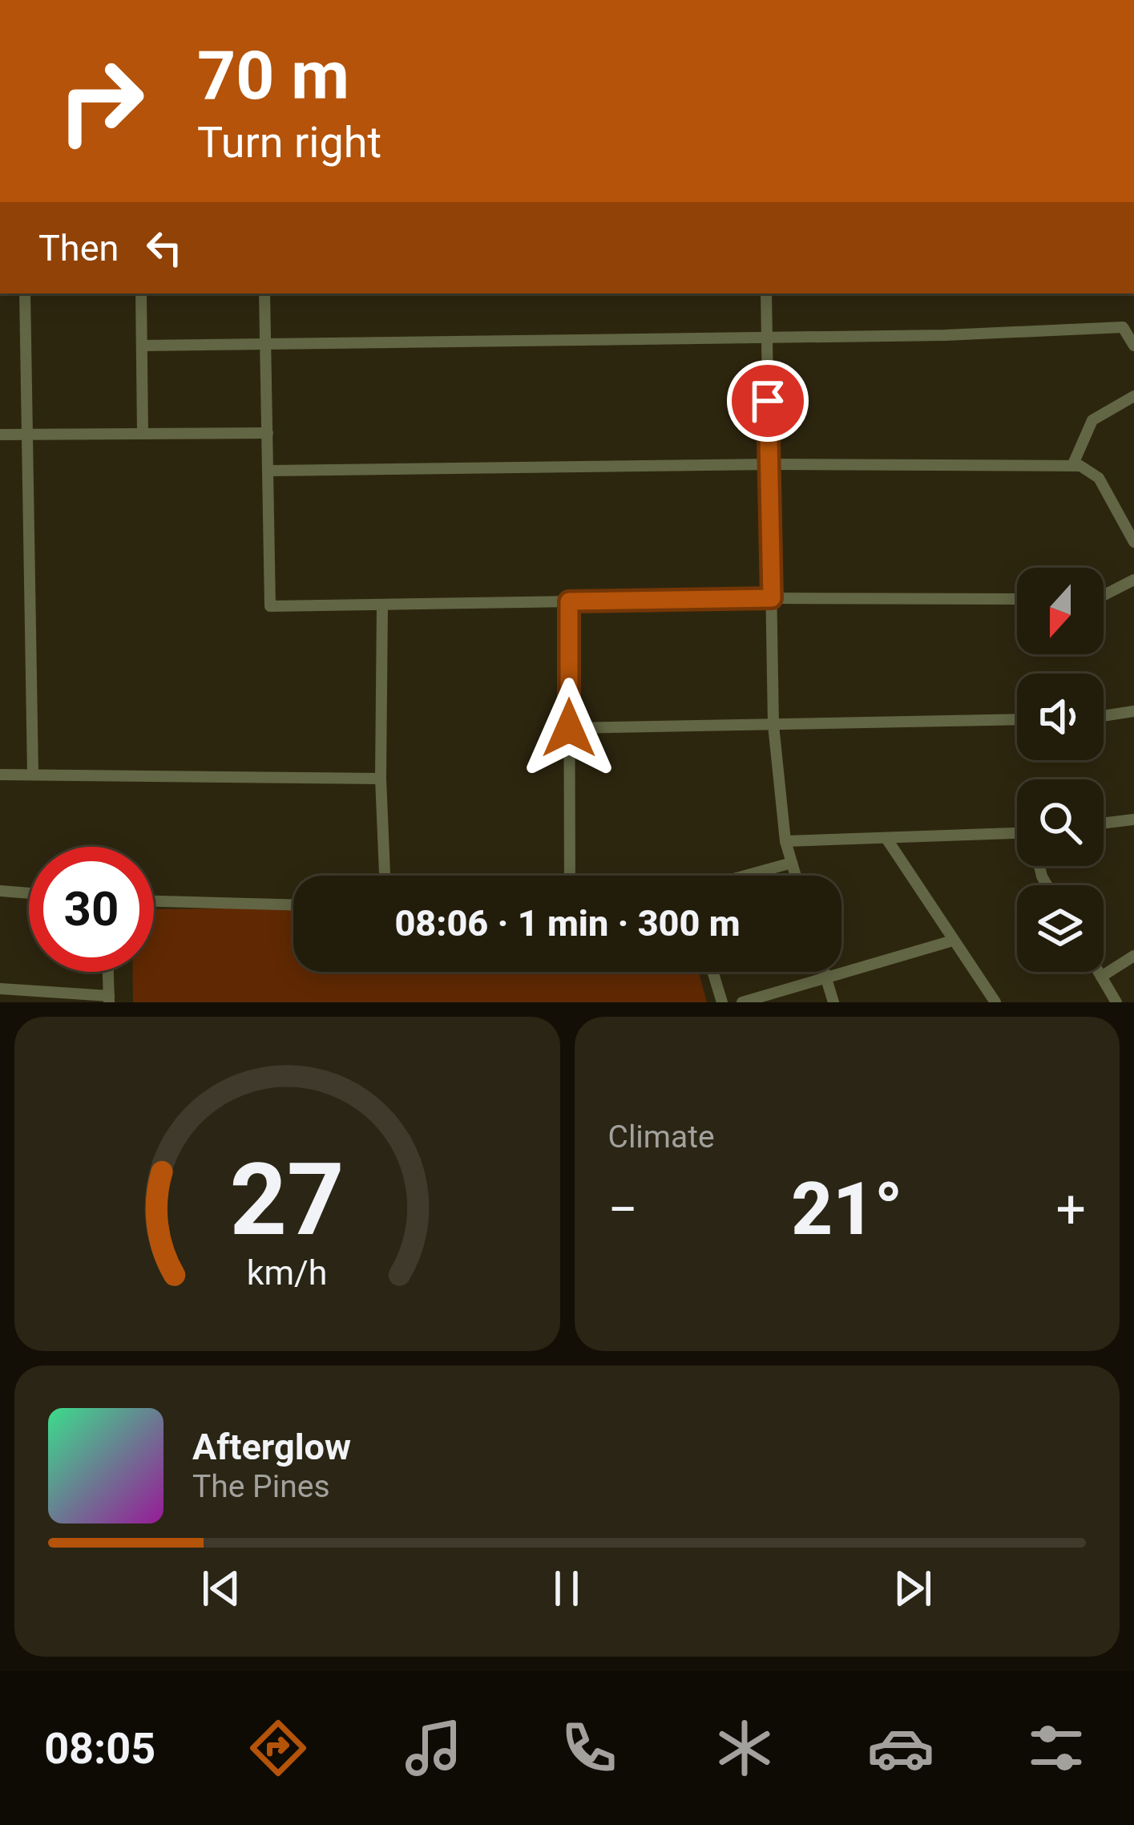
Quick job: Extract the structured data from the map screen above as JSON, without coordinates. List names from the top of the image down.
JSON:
{
  "north": "bottom",
  "page": {
    "turn": ["70 m", "Turn right"],
    "then": "Then",
    "limit": "30",
    "trip": "08:06 · 1 min · 300 m",
    "tile": "Climate",
    "heat": ["−", "21°", "+"],
    "song": ["Afterglow", "The Pines"],
    "tabs": "08:05",
    "gauge": ["27", "km/h"]
  }
}
